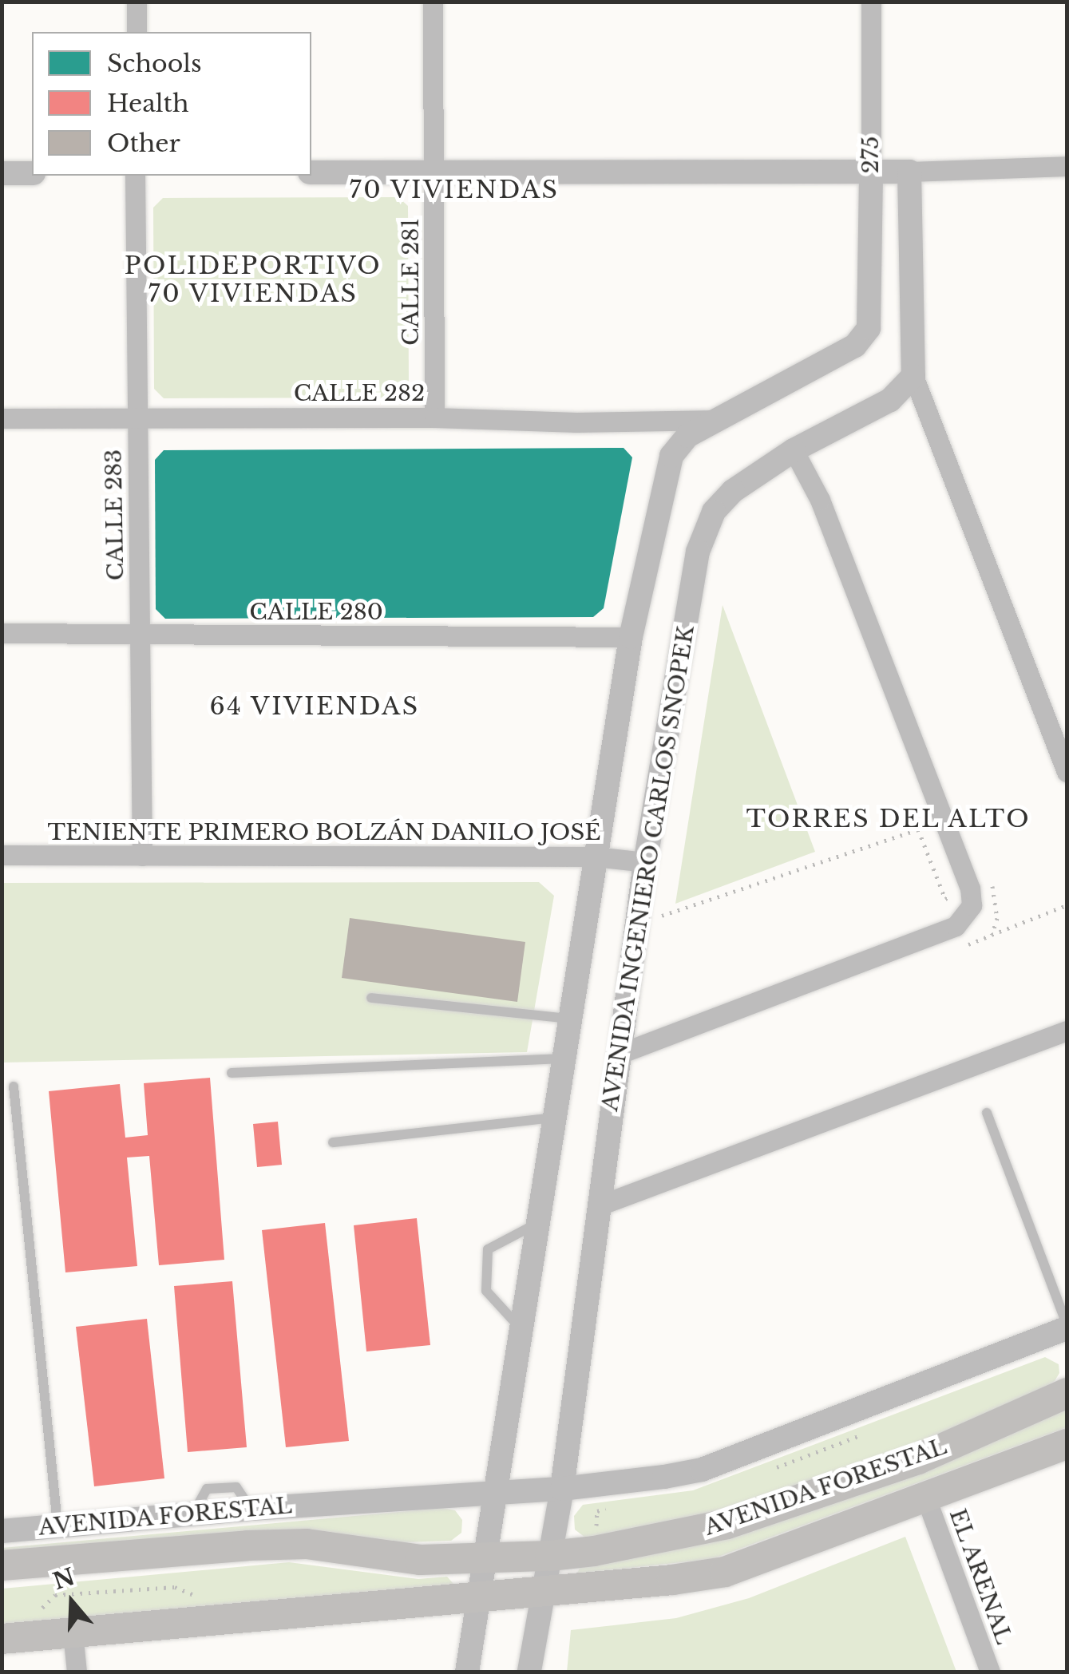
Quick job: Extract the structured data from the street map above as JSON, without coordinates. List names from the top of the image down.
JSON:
{
  "streets": {
    "main road": ["AVENIDA FORESTAL"],
    "street": [
      "275",
      "CALLE 281",
      "CALLE 282",
      "CALLE 283",
      "CALLE 280",
      "TENIENTE PRIMERO BOLZÁN DANILO JOSÉ",
      "AVENIDA INGENIERO CARLOS SNOPEK",
      "EL ARENAL"
    ]
  },
  "crossings": [
    ["275", "CALLE 282"],
    ["CALLE 281", "CALLE 282"],
    ["CALLE 282", "CALLE 283"],
    ["CALLE 283", "CALLE 280"],
    ["CALLE 283", "TENIENTE PRIMERO BOLZÁN DANILO JOSÉ"],
    ["TENIENTE PRIMERO BOLZÁN DANILO JOSÉ", "AVENIDA INGENIERO CARLOS SNOPEK"],
    ["AVENIDA INGENIERO CARLOS SNOPEK", "AVENIDA FORESTAL"],
    ["AVENIDA FORESTAL", "EL ARENAL"]
  ],
  "districts": [
    "70 VIVIENDAS",
    "POLIDEPORTIVO 70 VIVIENDAS",
    "64 VIVIENDAS",
    "TORRES DEL ALTO"
  ],
  "legend": ["Schools", "Health", "Other"],
  "north": "top"
}
